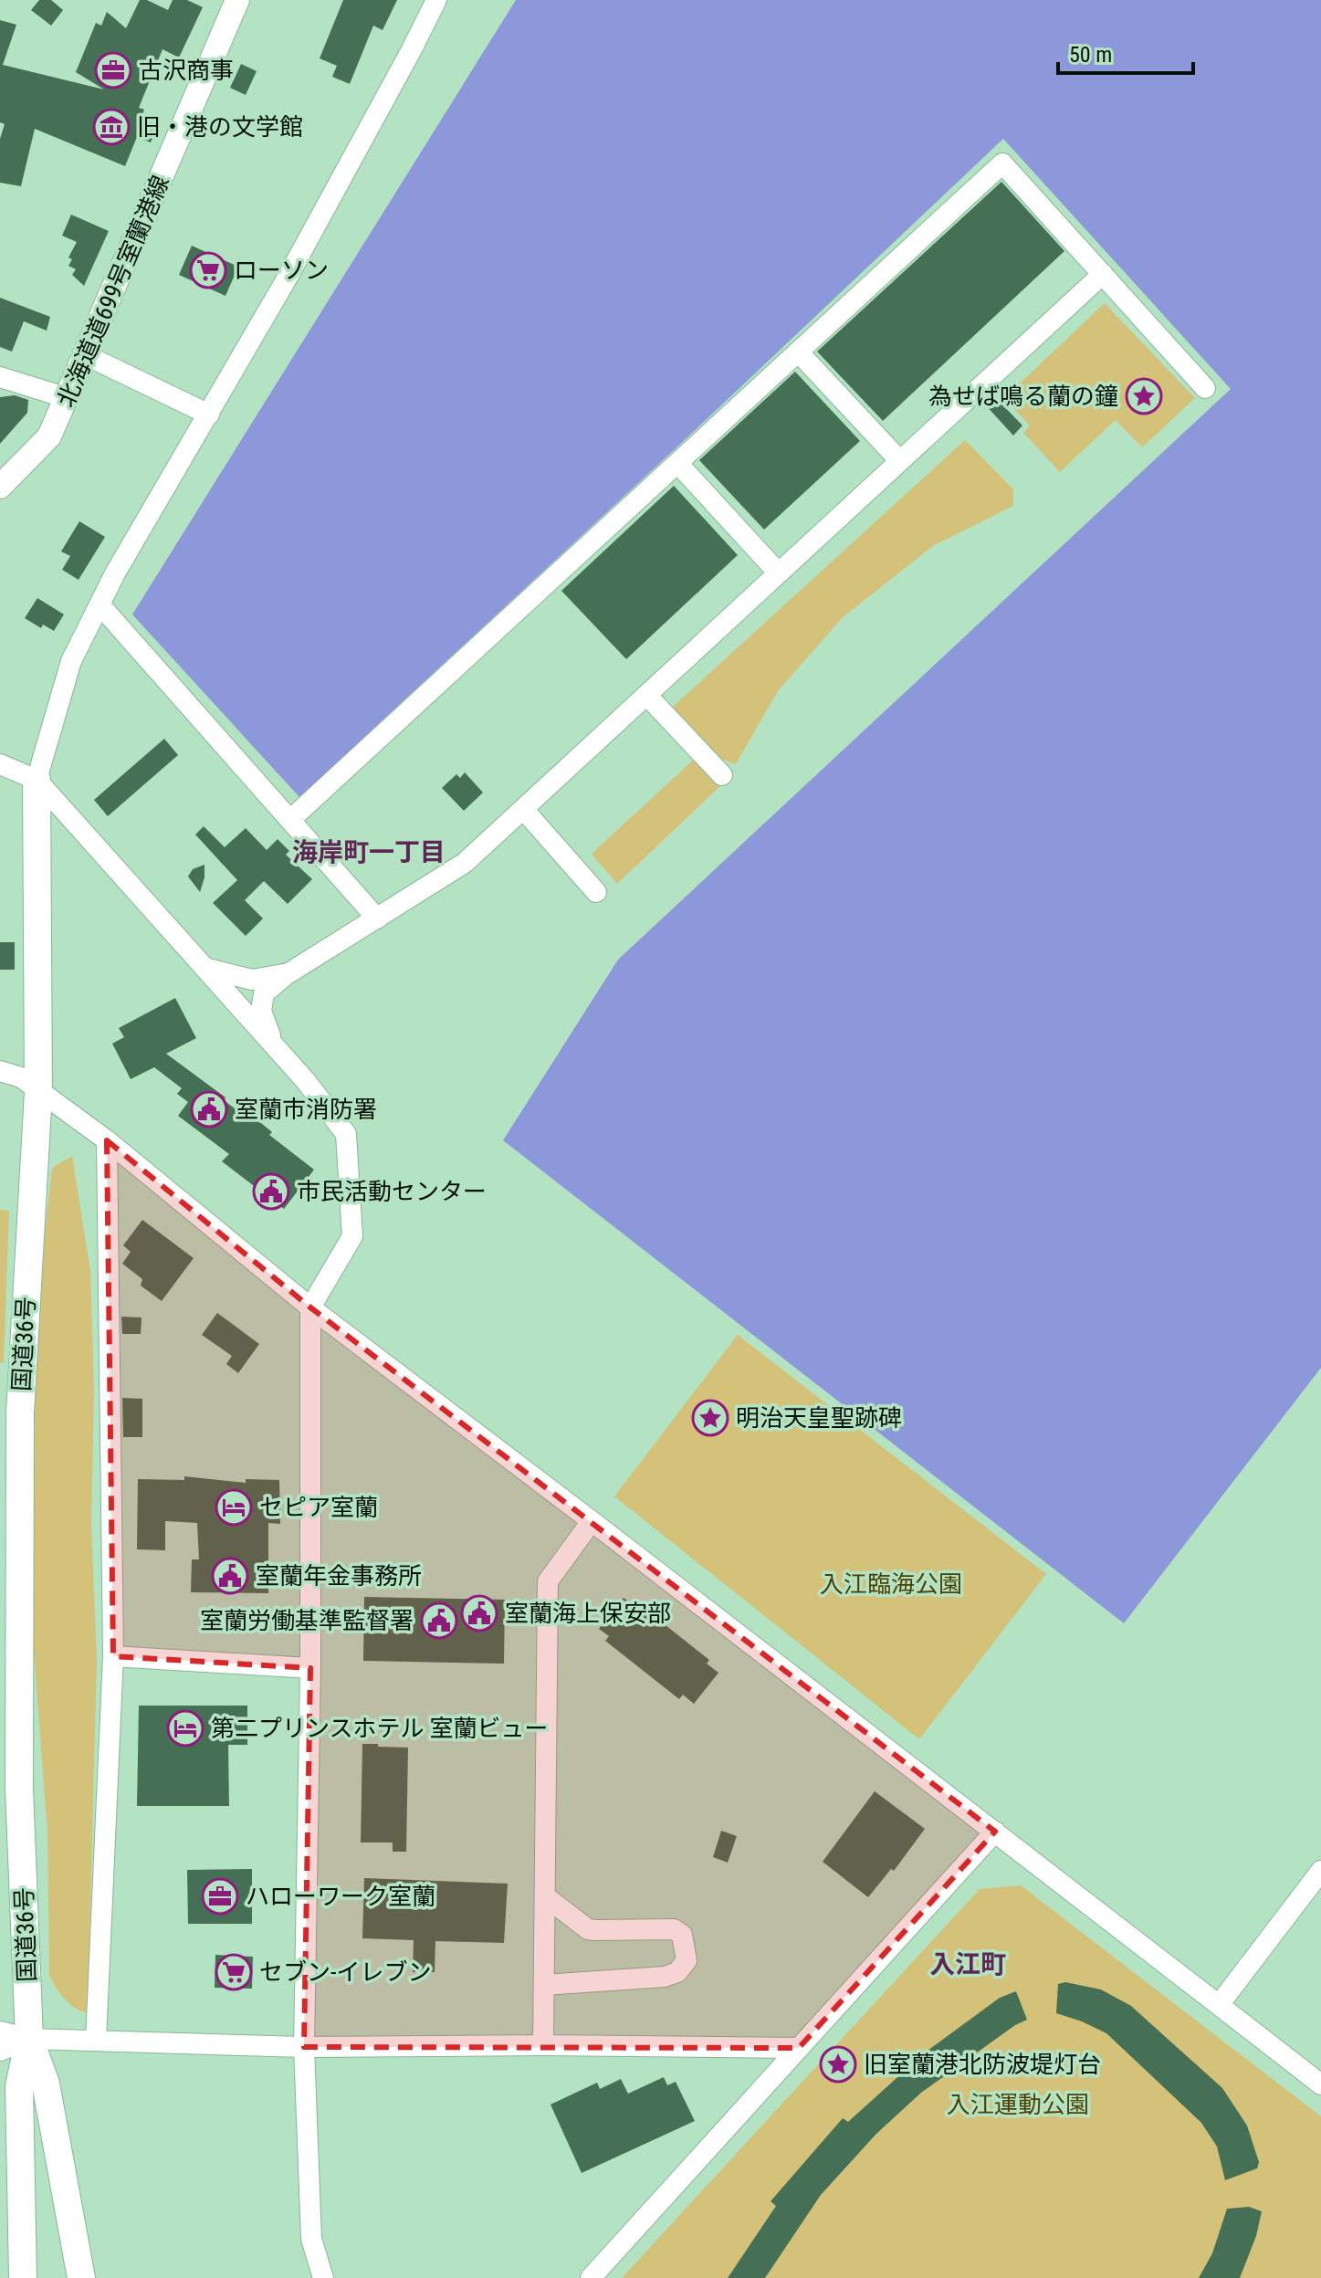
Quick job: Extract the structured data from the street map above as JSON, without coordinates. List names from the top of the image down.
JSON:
{
  "streets": {
    "highway": ["国道36号"],
    "main road": ["北海道道699号室蘭港線"]
  },
  "districts": ["海岸町一丁目", "入江町"],
  "parks": ["入江臨海公園", "入江運動公園"],
  "places": {
    "office": ["古沢商事", "ハローワーク室蘭"],
    "museum": ["旧・港の文学館"],
    "supermarket": ["ローソン", "セブン-イレブン"],
    "place": ["為せば鳴る蘭の鐘", "明治天皇聖跡碑", "旧室蘭港北防波堤灯台"],
    "public building": [
      "室蘭市消防署",
      "市民活動センター",
      "室蘭年金事務所",
      "室蘭海上保安部",
      "室蘭労働基準監督署"
    ],
    "hotel": ["セピア室蘭", "第二プリンスホテル 室蘭ビュー"]
  },
  "scale_bar": "50 m"
}
